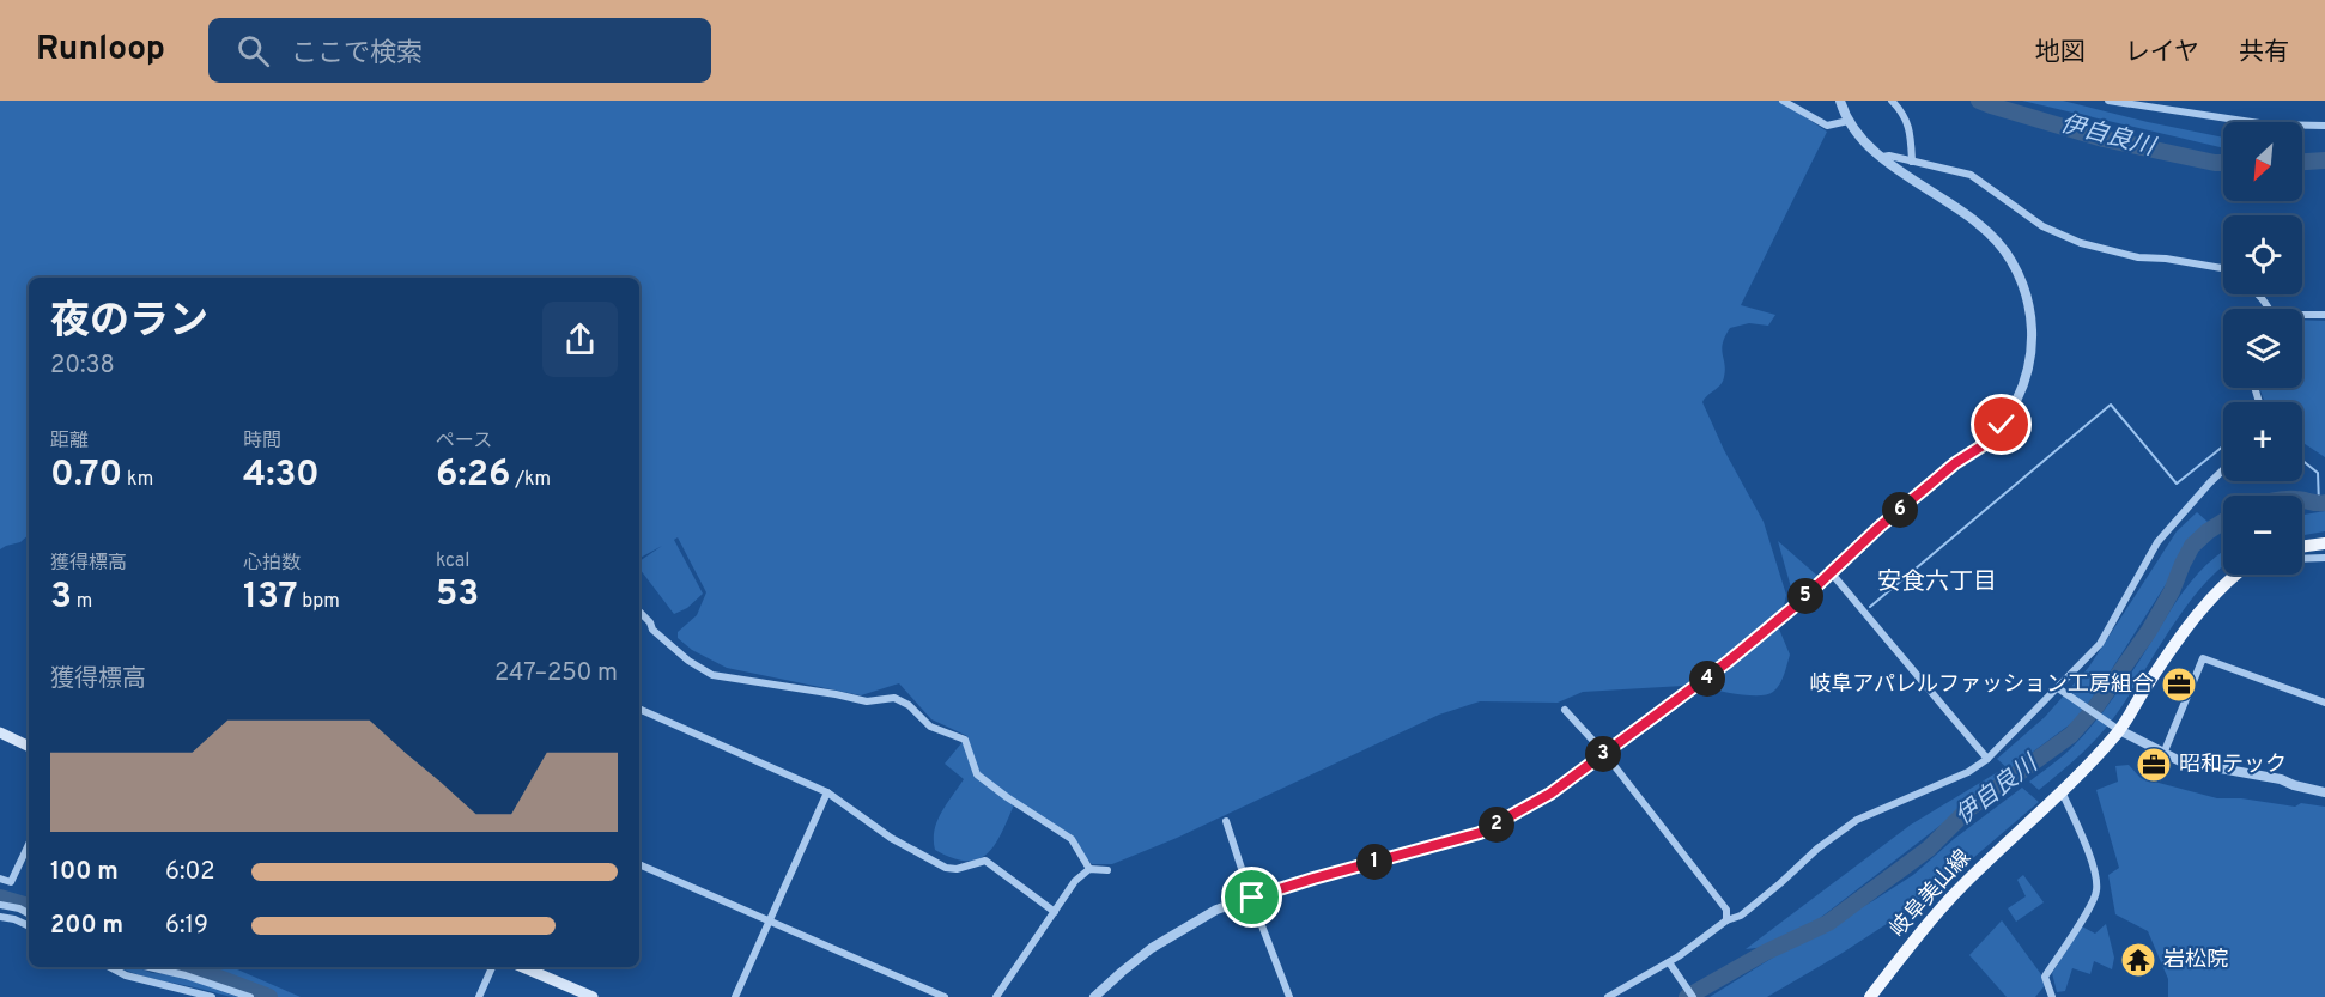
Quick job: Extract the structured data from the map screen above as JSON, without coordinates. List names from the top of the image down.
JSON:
{
  "streets": {
    "main road": ["岐阜美山線"]
  },
  "districts": ["安食六丁目"],
  "water": ["伊自良川"],
  "places": {
    "office": ["岐阜アパレルファッション工房組合", "昭和テック"],
    "temple": ["岩松院"]
  },
  "north": "bottom left",
  "page": {
    "header": "Runloop",
    "search": "ここで検索",
    "nav": ["地図", "レイヤ", "共有"],
    "map_buttons": ["+", "−"],
    "heading": ["夜のラン", "20:38"],
    "stats": [
      ["距離", "0.70 km"],
      ["時間", "4:30"],
      ["ペース", "6:26 /km"],
      ["獲得標高", "3 m"],
      ["心拍数", "137 bpm"],
      ["kcal", "53"]
    ],
    "pins": [
      "6",
      "5",
      "4",
      "3",
      "2",
      "1"
    ],
    "chart": ["獲得標高", "247–250 m"],
    "list": [
      {
        "name": "100 m",
        "note": "6:02"
      },
      {
        "name": "200 m",
        "note": "6:19"
      }
    ]
  }
}
